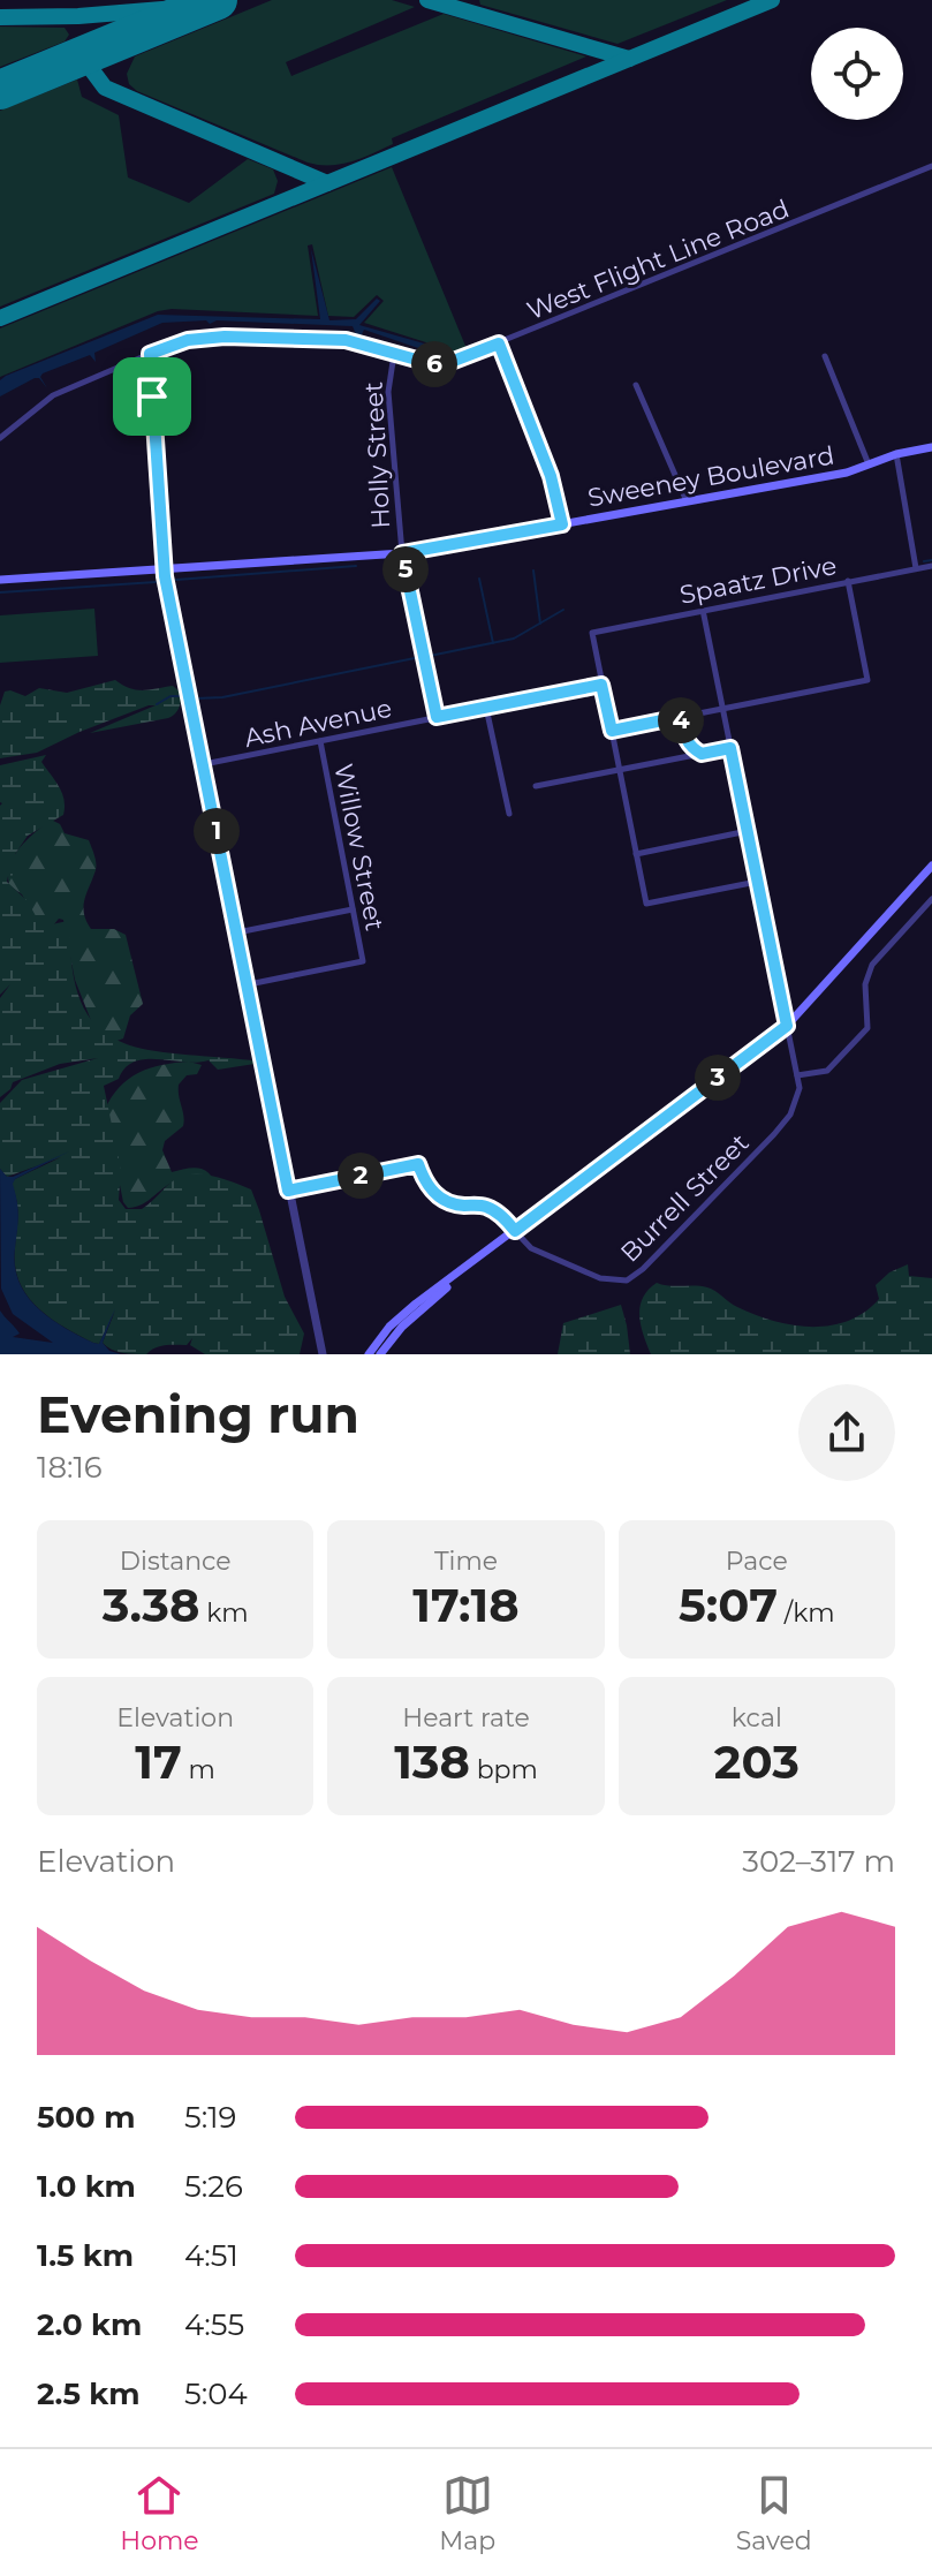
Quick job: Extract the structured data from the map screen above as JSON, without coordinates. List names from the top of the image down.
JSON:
{
  "streets": {
    "main road": ["Sweeney Boulevard"],
    "street": [
      "West Flight Line Road",
      "Holly Street",
      "Spaatz Drive",
      "Ash Avenue",
      "Willow Street",
      "Burrell Street"
    ]
  },
  "crossings": [
    ["West Flight Line Road", "Holly Street"],
    ["Holly Street", "Sweeney Boulevard"],
    ["Holly Street", "Ash Avenue"],
    ["Spaatz Drive", "Ash Avenue"],
    ["Spaatz Drive", "Burrell Street"],
    ["Ash Avenue", "Willow Street"]
  ],
  "page": {
    "pins": [
      "6",
      "5",
      "4",
      "1",
      "3",
      "2"
    ],
    "heading": ["Evening run", "18:16"],
    "stats": [
      ["Distance", "3.38 km"],
      ["Time", "17:18"],
      ["Pace", "5:07 /km"],
      ["Elevation", "17 m"],
      ["Heart rate", "138 bpm"],
      ["kcal", "203"]
    ],
    "chart": ["Elevation", "302–317 m"],
    "list": [
      {
        "name": "500 m",
        "note": "5:19"
      },
      {
        "name": "1.0 km",
        "note": "5:26"
      },
      {
        "name": "1.5 km",
        "note": "4:51"
      },
      {
        "name": "2.0 km",
        "note": "4:55"
      },
      {
        "name": "2.5 km",
        "note": "5:04"
      }
    ],
    "tabs": ["Home", "Map", "Saved"]
  }
}
